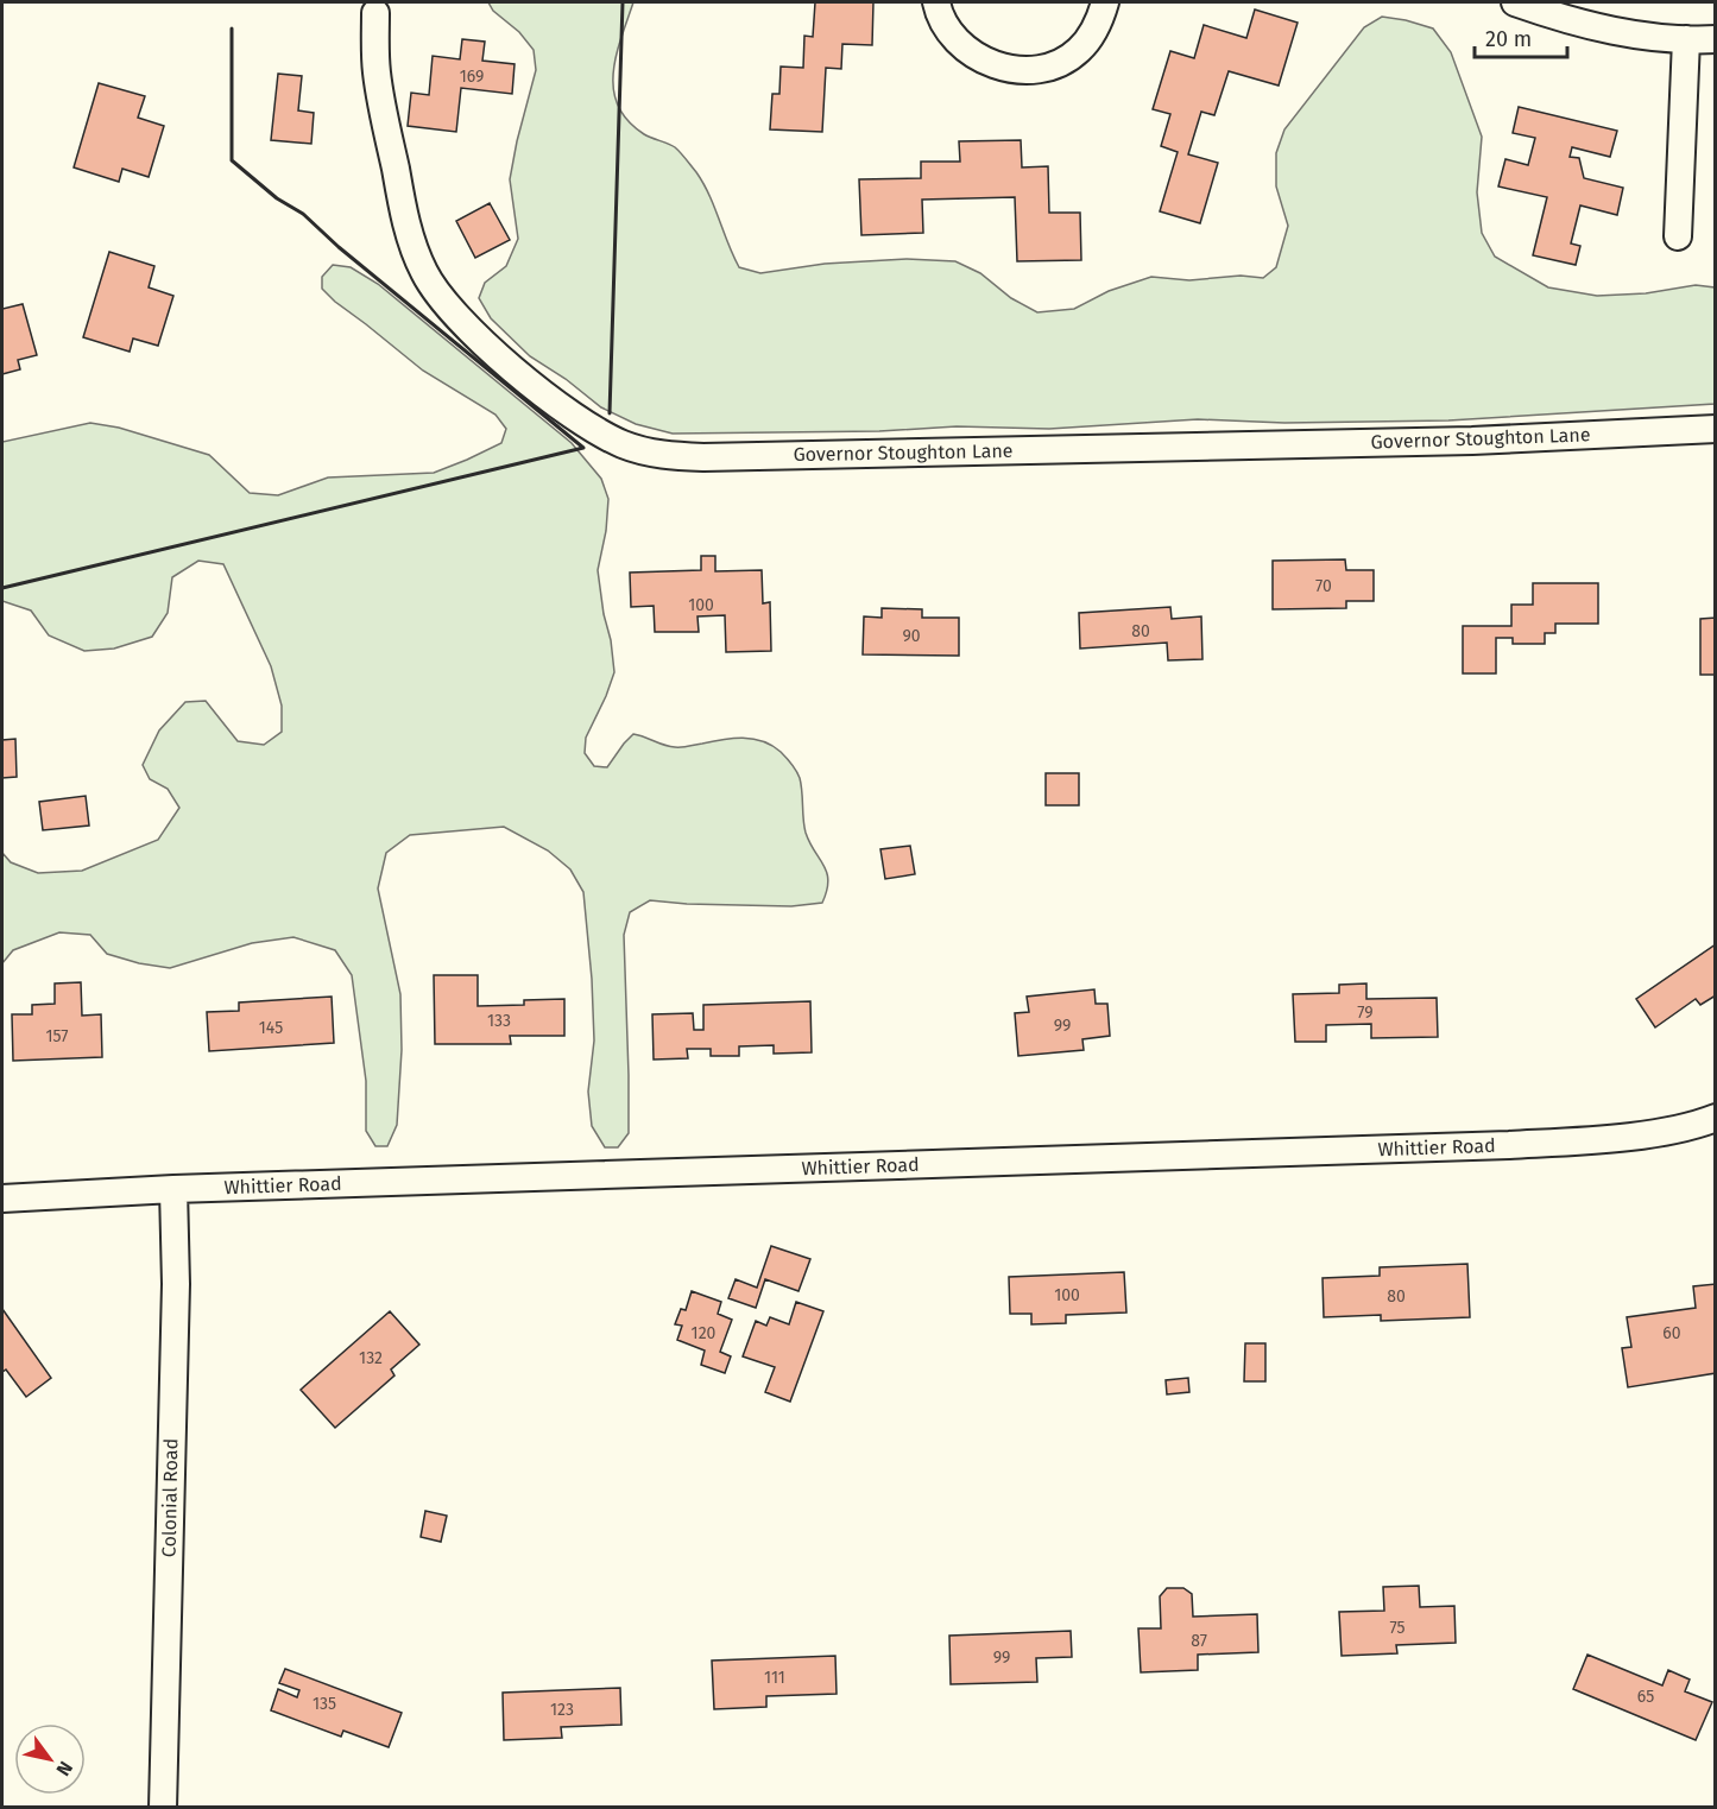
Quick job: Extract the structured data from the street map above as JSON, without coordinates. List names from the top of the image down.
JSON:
{
  "streets": {
    "street": ["Governor Stoughton Lane", "Whittier Road", "Colonial Road"]
  },
  "crossings": [
    ["Whittier Road", "Colonial Road"]
  ],
  "house_numbers": [
    "169",
    "70",
    "100",
    "80",
    "90",
    "79",
    "133",
    "99",
    "145",
    "157",
    "100",
    "80",
    "120",
    "60",
    "132",
    "75",
    "87",
    "99",
    "111",
    "65",
    "135",
    "123"
  ],
  "scale_bar": "20 m",
  "north": "bottom right"
}
